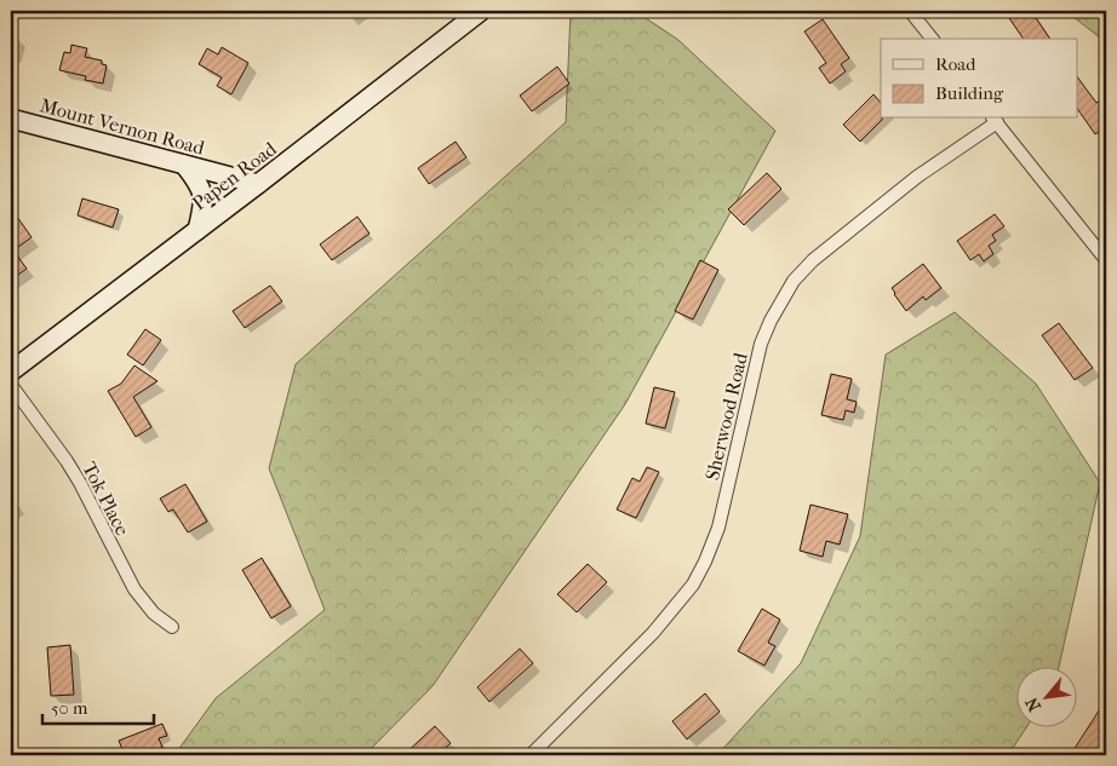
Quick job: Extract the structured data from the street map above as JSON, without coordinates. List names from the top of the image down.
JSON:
{
  "streets": {
    "street": [
      "Mount Vernon Road",
      "Papen Road",
      "Sherwood Road",
      "Tok Place"
    ]
  },
  "crossings": [
    ["Mount Vernon Road", "Papen Road"]
  ],
  "legend": ["Road", "Building"],
  "scale_bar": "50 m",
  "north": "bottom left"
}
